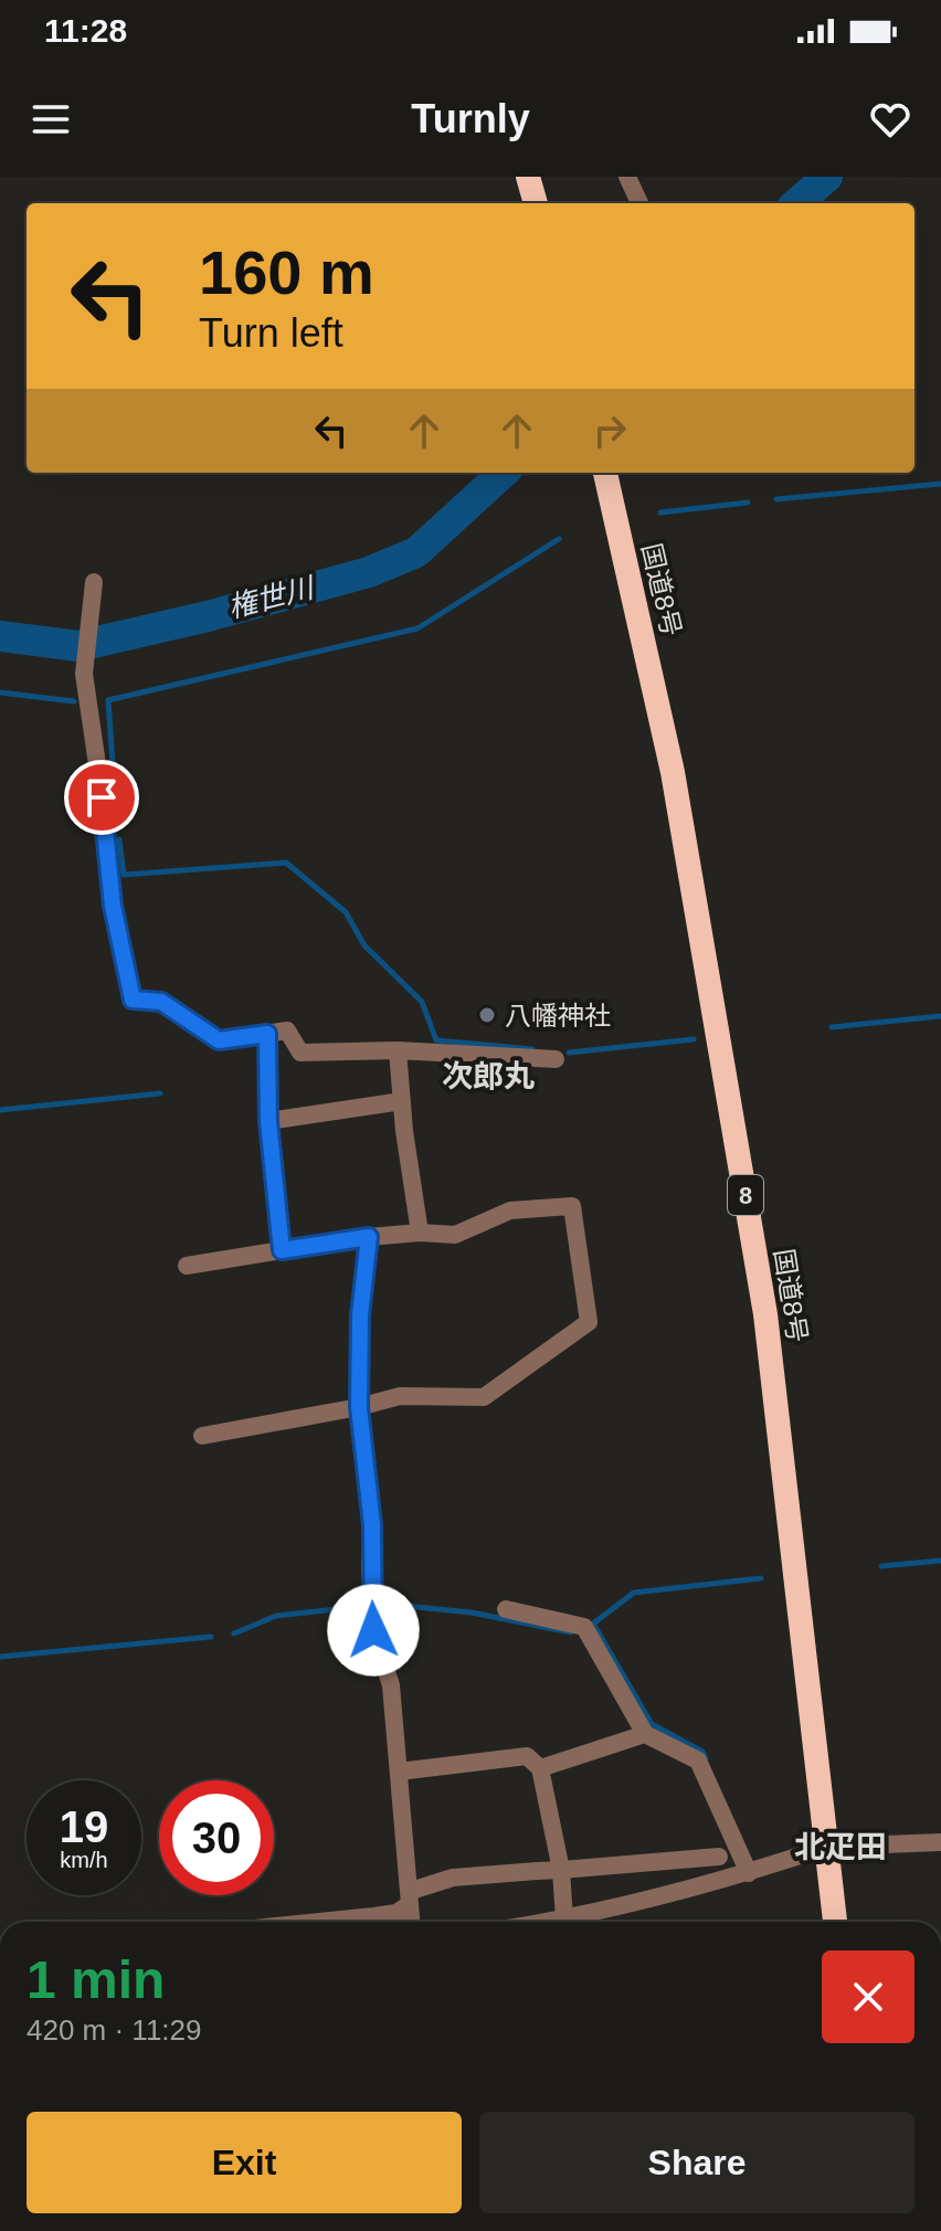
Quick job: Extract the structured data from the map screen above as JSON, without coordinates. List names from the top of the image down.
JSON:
{
  "streets": {
    "highway": ["国道8号", "8"]
  },
  "districts": ["次郎丸", "北疋田"],
  "water": ["権世川"],
  "places": ["八幡神社"],
  "page": {
    "status": "11:28",
    "header": "Turnly",
    "turn": ["160 m", "Turn left"],
    "speed": "19 km/h",
    "limit": "30",
    "heading": ["1 min", "420 m · 11:29"],
    "buttons": ["Exit", "Share"]
  }
}
